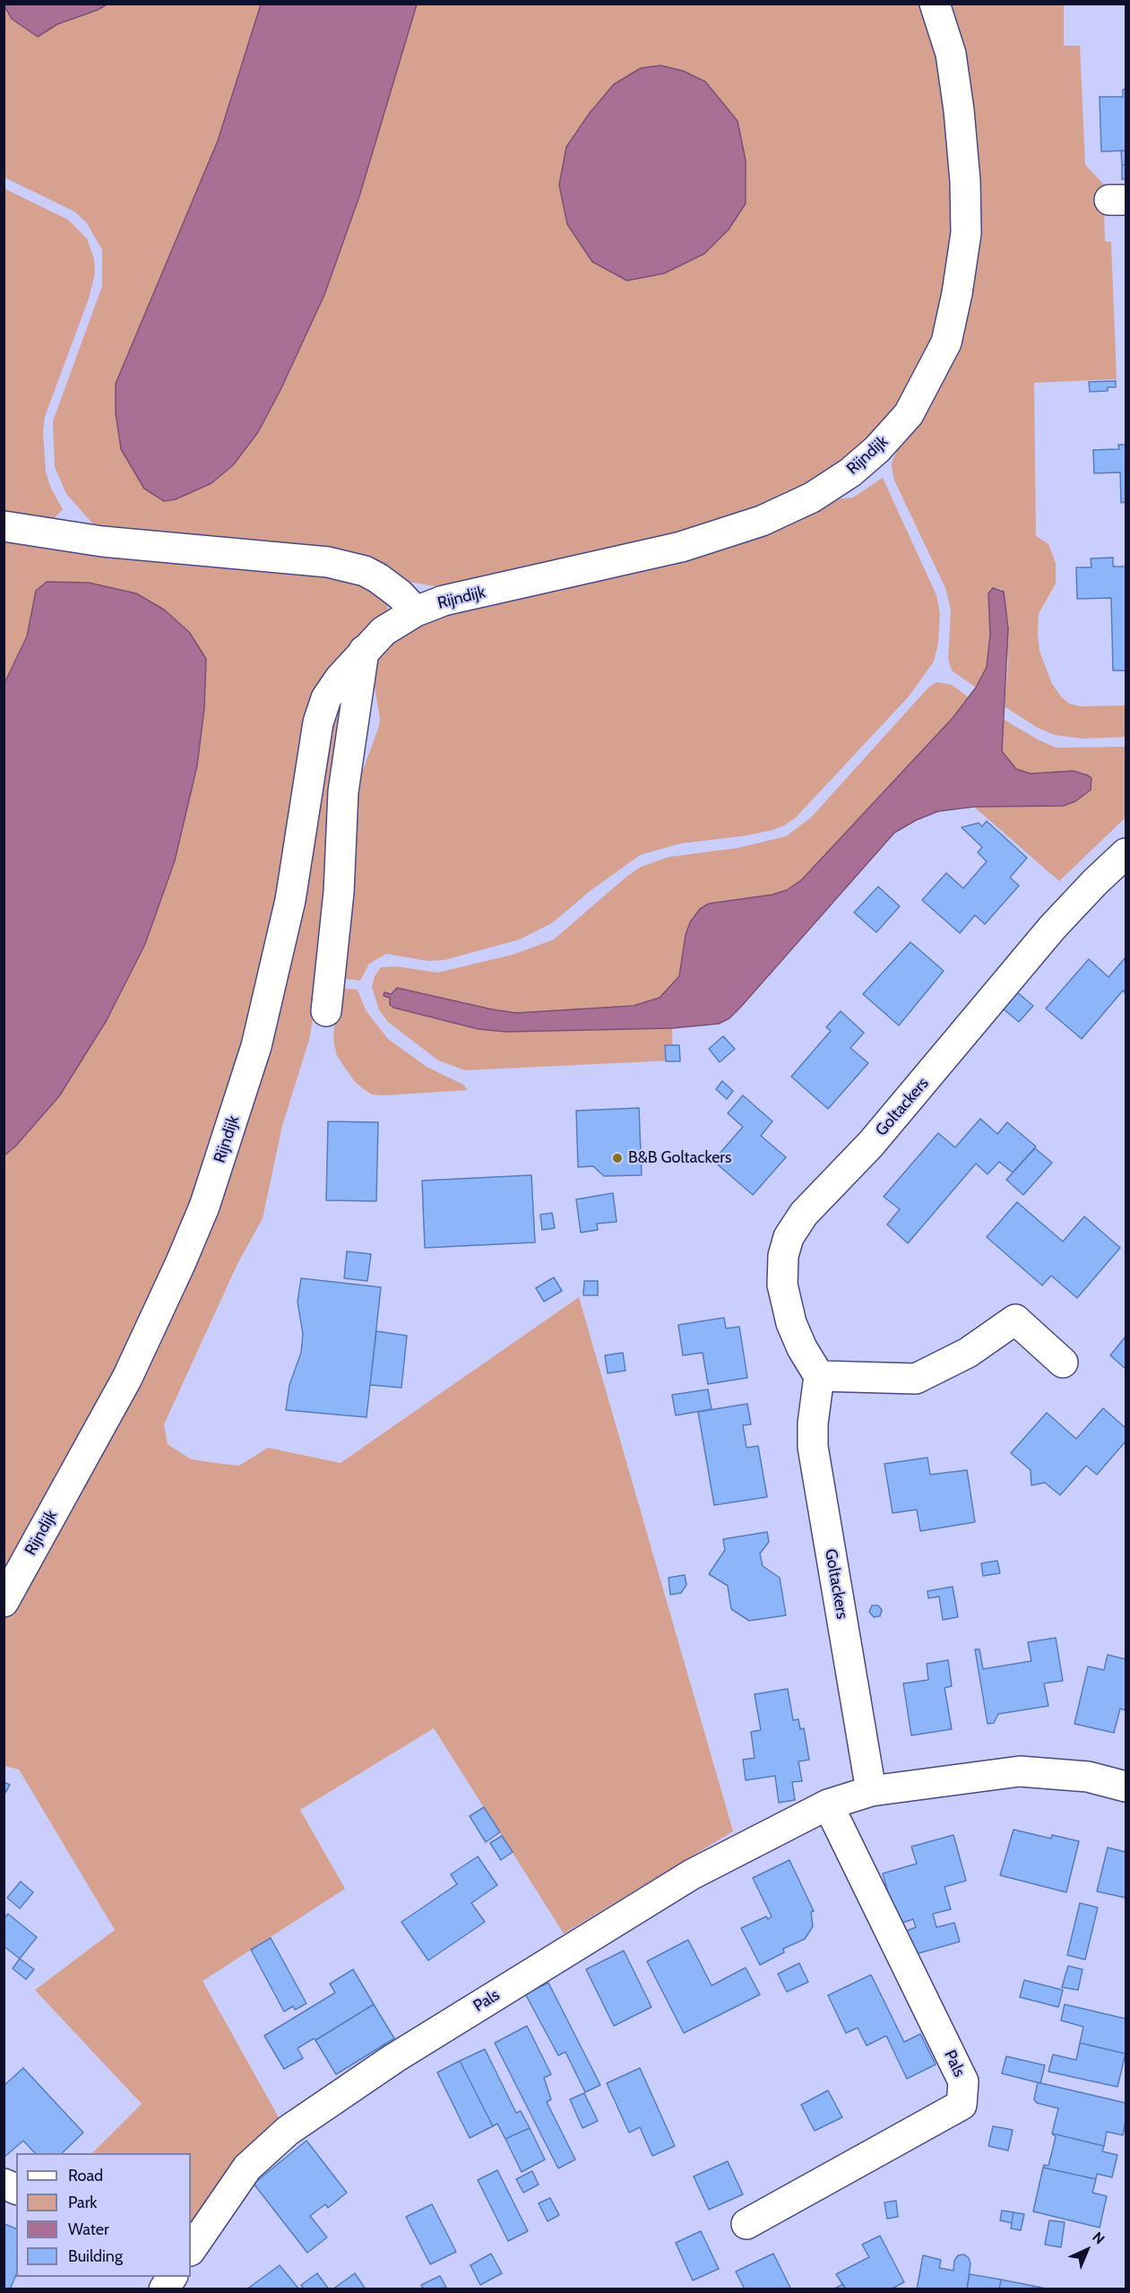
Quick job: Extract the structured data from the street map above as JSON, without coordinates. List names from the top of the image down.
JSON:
{
  "streets": {
    "street": ["Rijndijk", "Goltackers", "Pals"]
  },
  "crossings": [
    ["Goltackers", "Pals"]
  ],
  "places": ["B&B Goltackers"],
  "legend": [
    "Road",
    "Park",
    "Water",
    "Building"
  ],
  "north": "top right"
}
